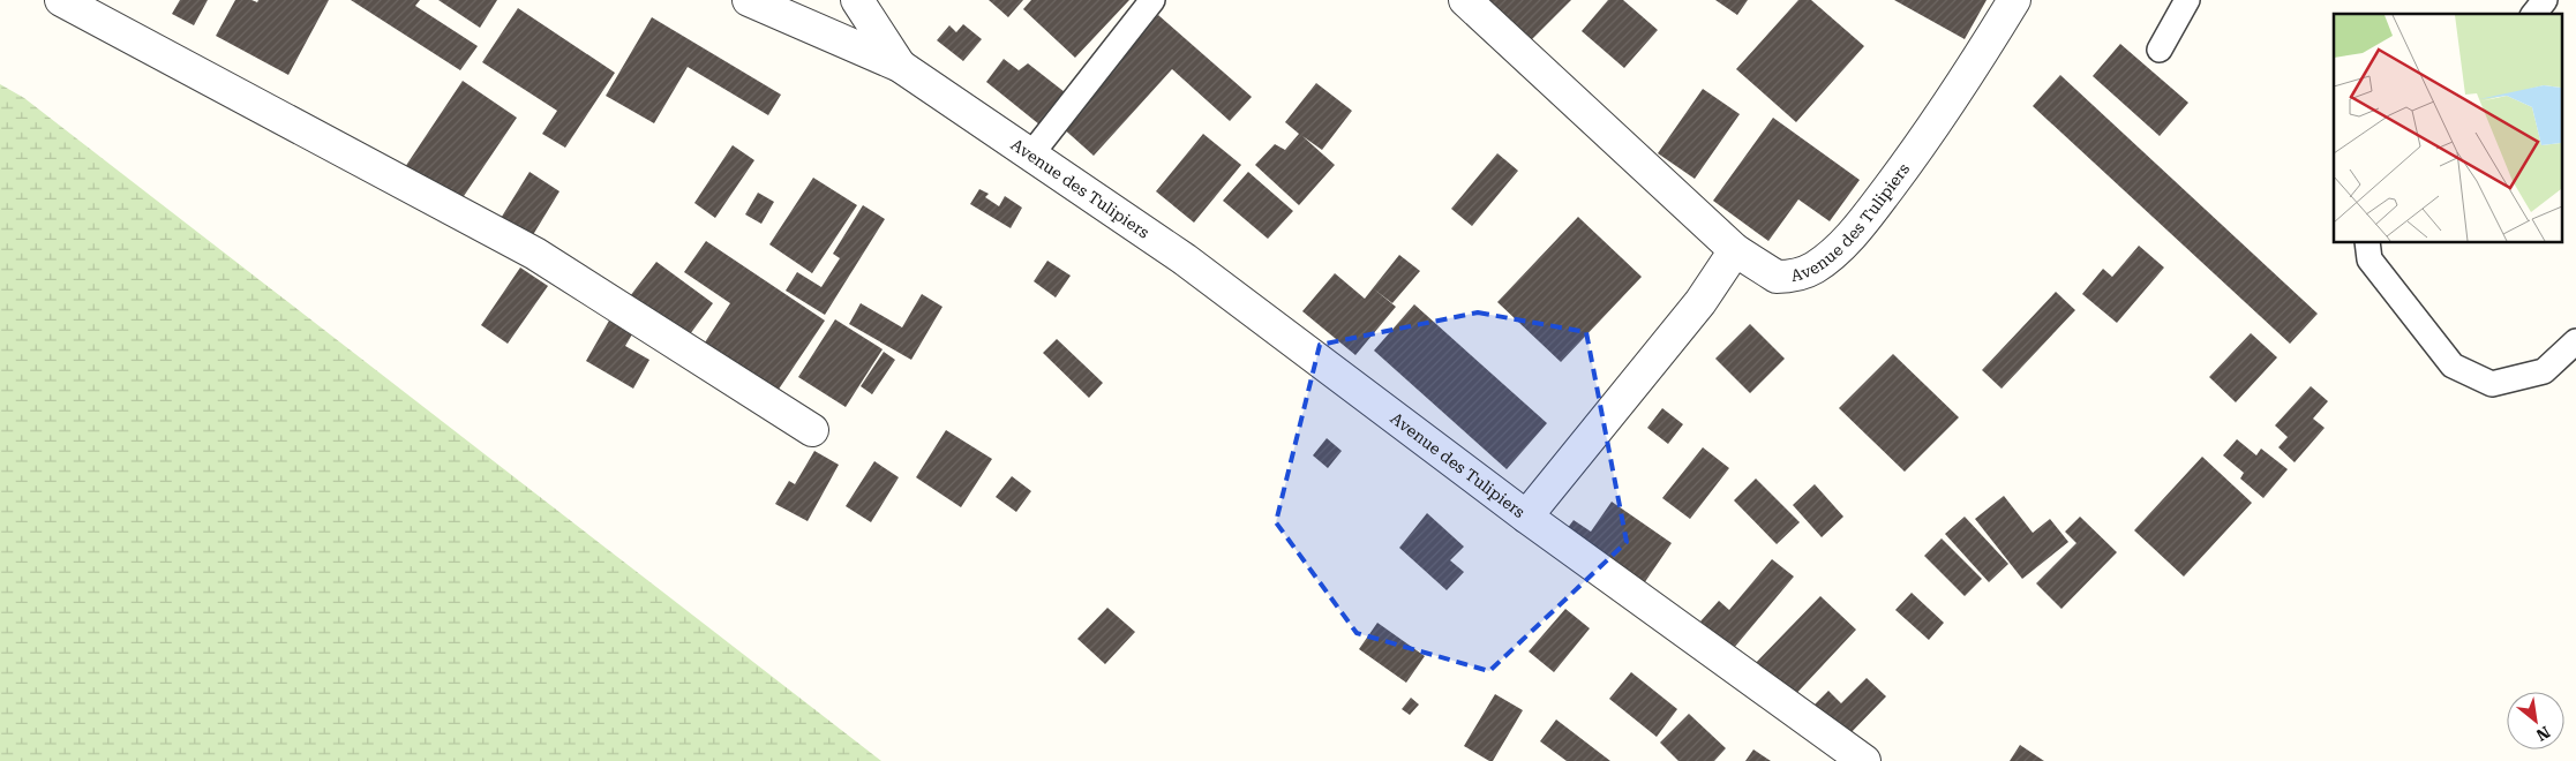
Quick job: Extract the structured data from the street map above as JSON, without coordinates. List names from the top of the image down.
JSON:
{
  "streets": {
    "street": ["Avenue des Tulipiers"]
  },
  "north": "bottom right"
}
